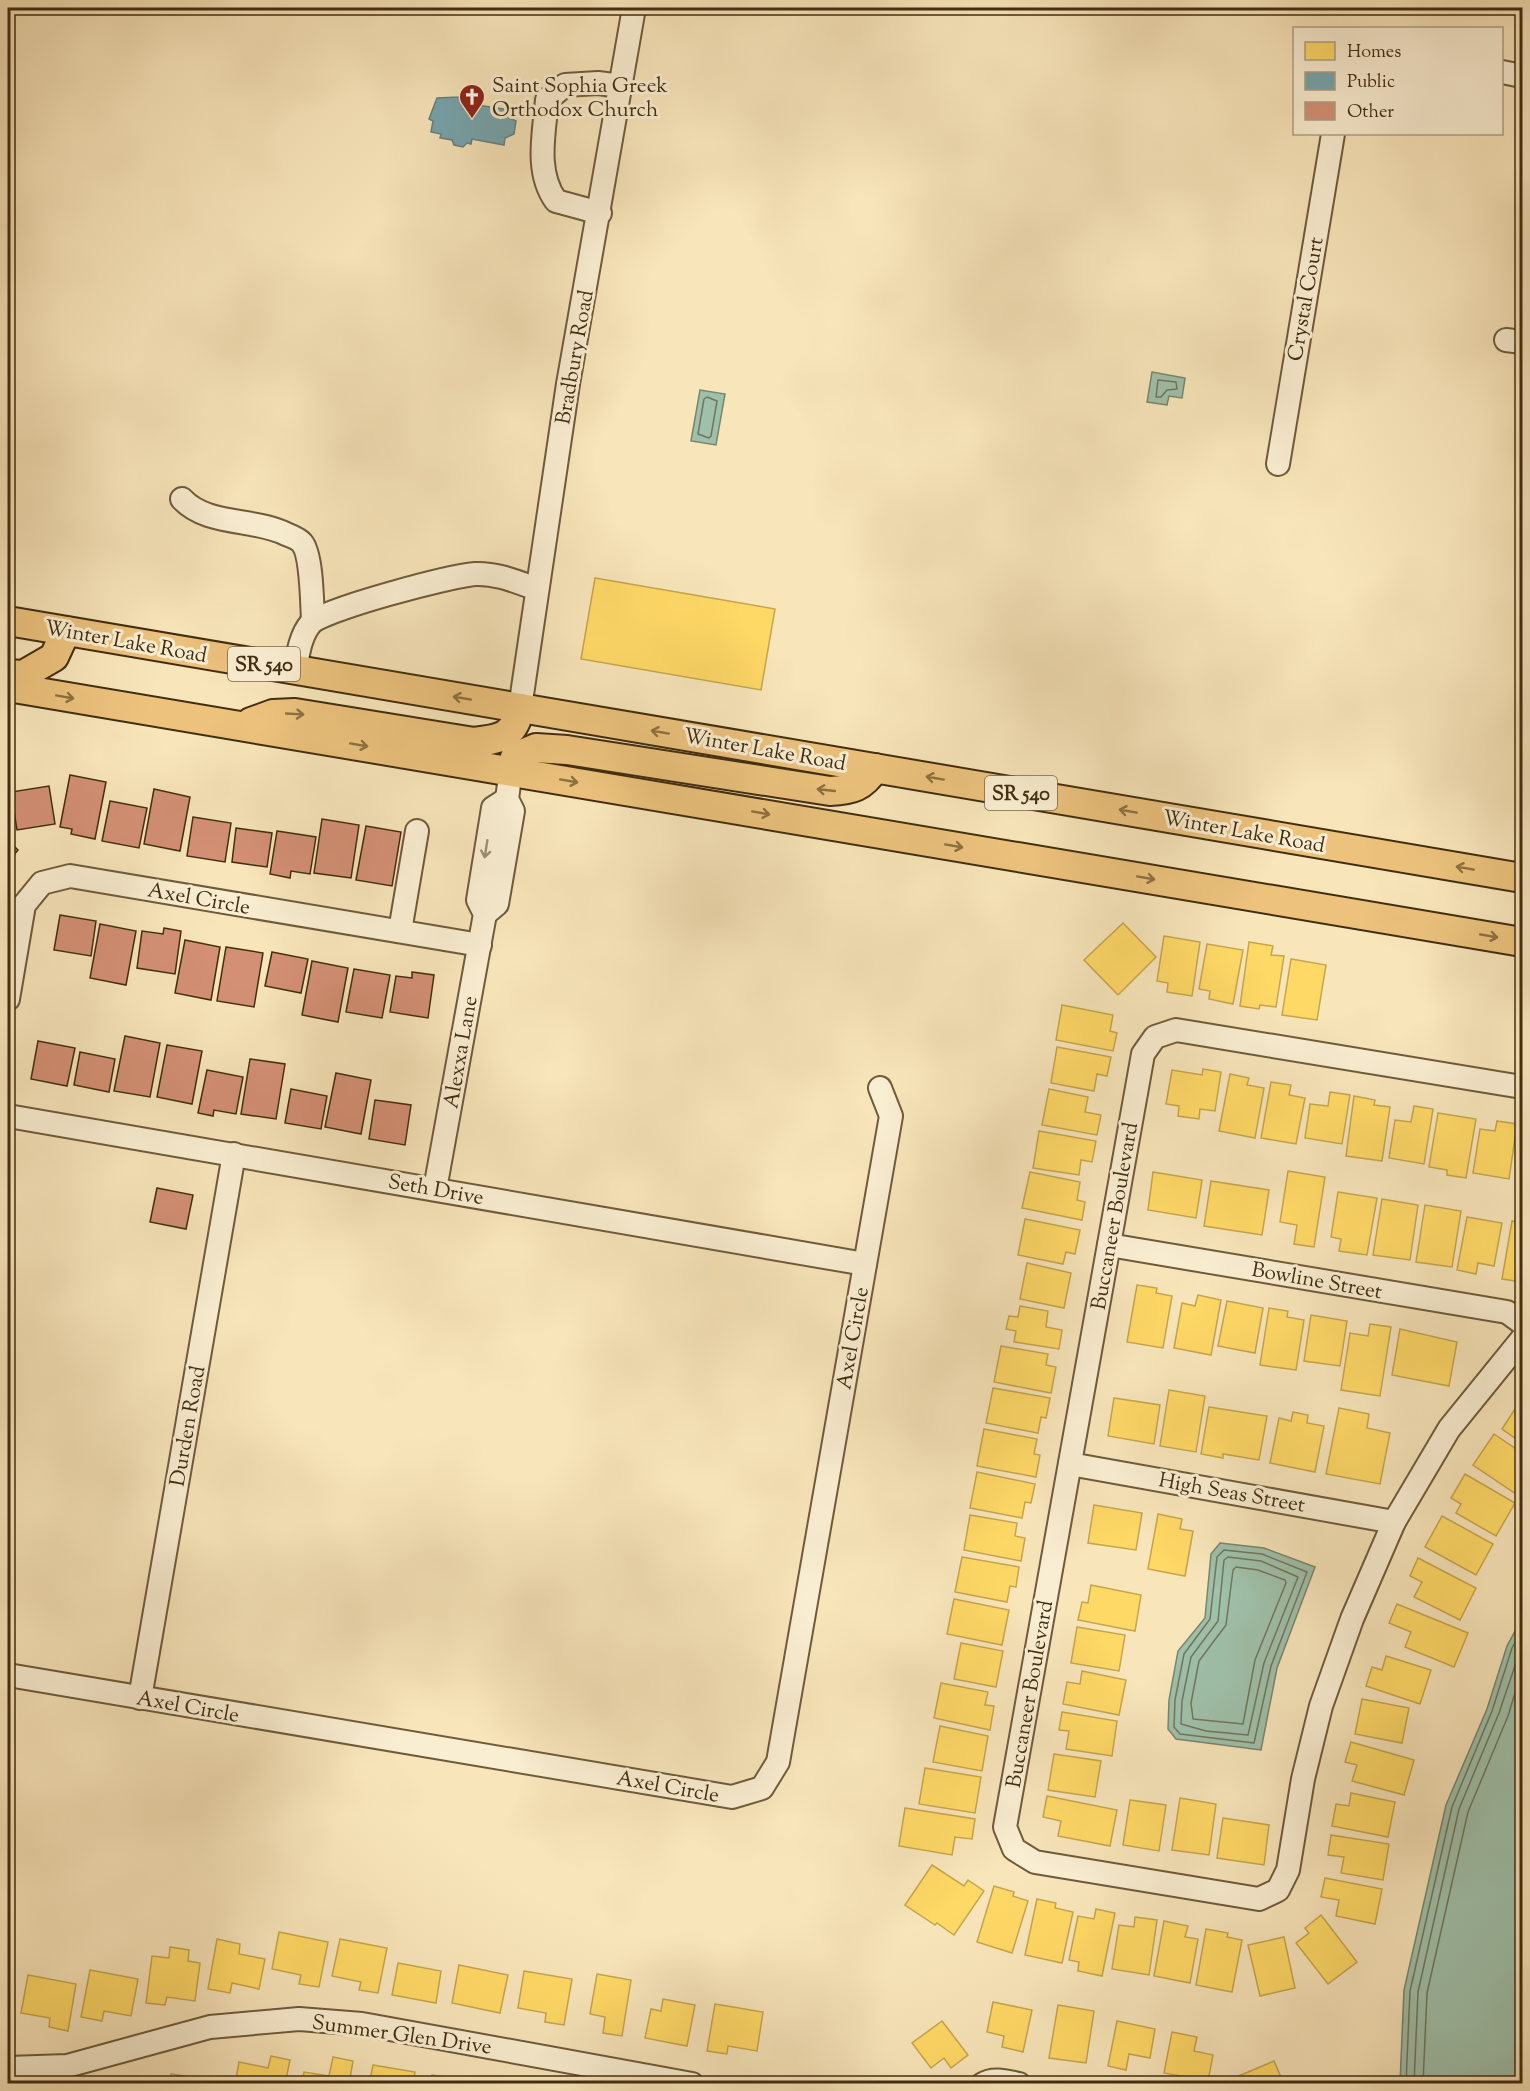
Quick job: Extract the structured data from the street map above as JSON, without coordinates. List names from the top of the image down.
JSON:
{
  "streets": {
    "main road": ["Winter Lake Road", "SR 540"],
    "street": [
      "Crystal Court",
      "Bradbury Road",
      "Axel Circle",
      "Alexxa Lane",
      "Seth Drive",
      "Buccaneer Boulevard",
      "Bowline Street",
      "Durden Road",
      "High Seas Street",
      "Summer Glen Drive"
    ]
  },
  "crossings": [
    ["Bradbury Road", "Winter Lake Road"],
    ["Axel Circle", "Alexxa Lane"],
    ["Axel Circle", "Seth Drive"],
    ["Axel Circle", "Durden Road"],
    ["Alexxa Lane", "Seth Drive"],
    ["Seth Drive", "Durden Road"],
    ["Buccaneer Boulevard", "Bowline Street"],
    ["Buccaneer Boulevard", "High Seas Street"]
  ],
  "places": {
    "church": ["Saint Sophia Greek Orthodox Church"]
  },
  "legend": ["Homes", "Public", "Other"]
}
